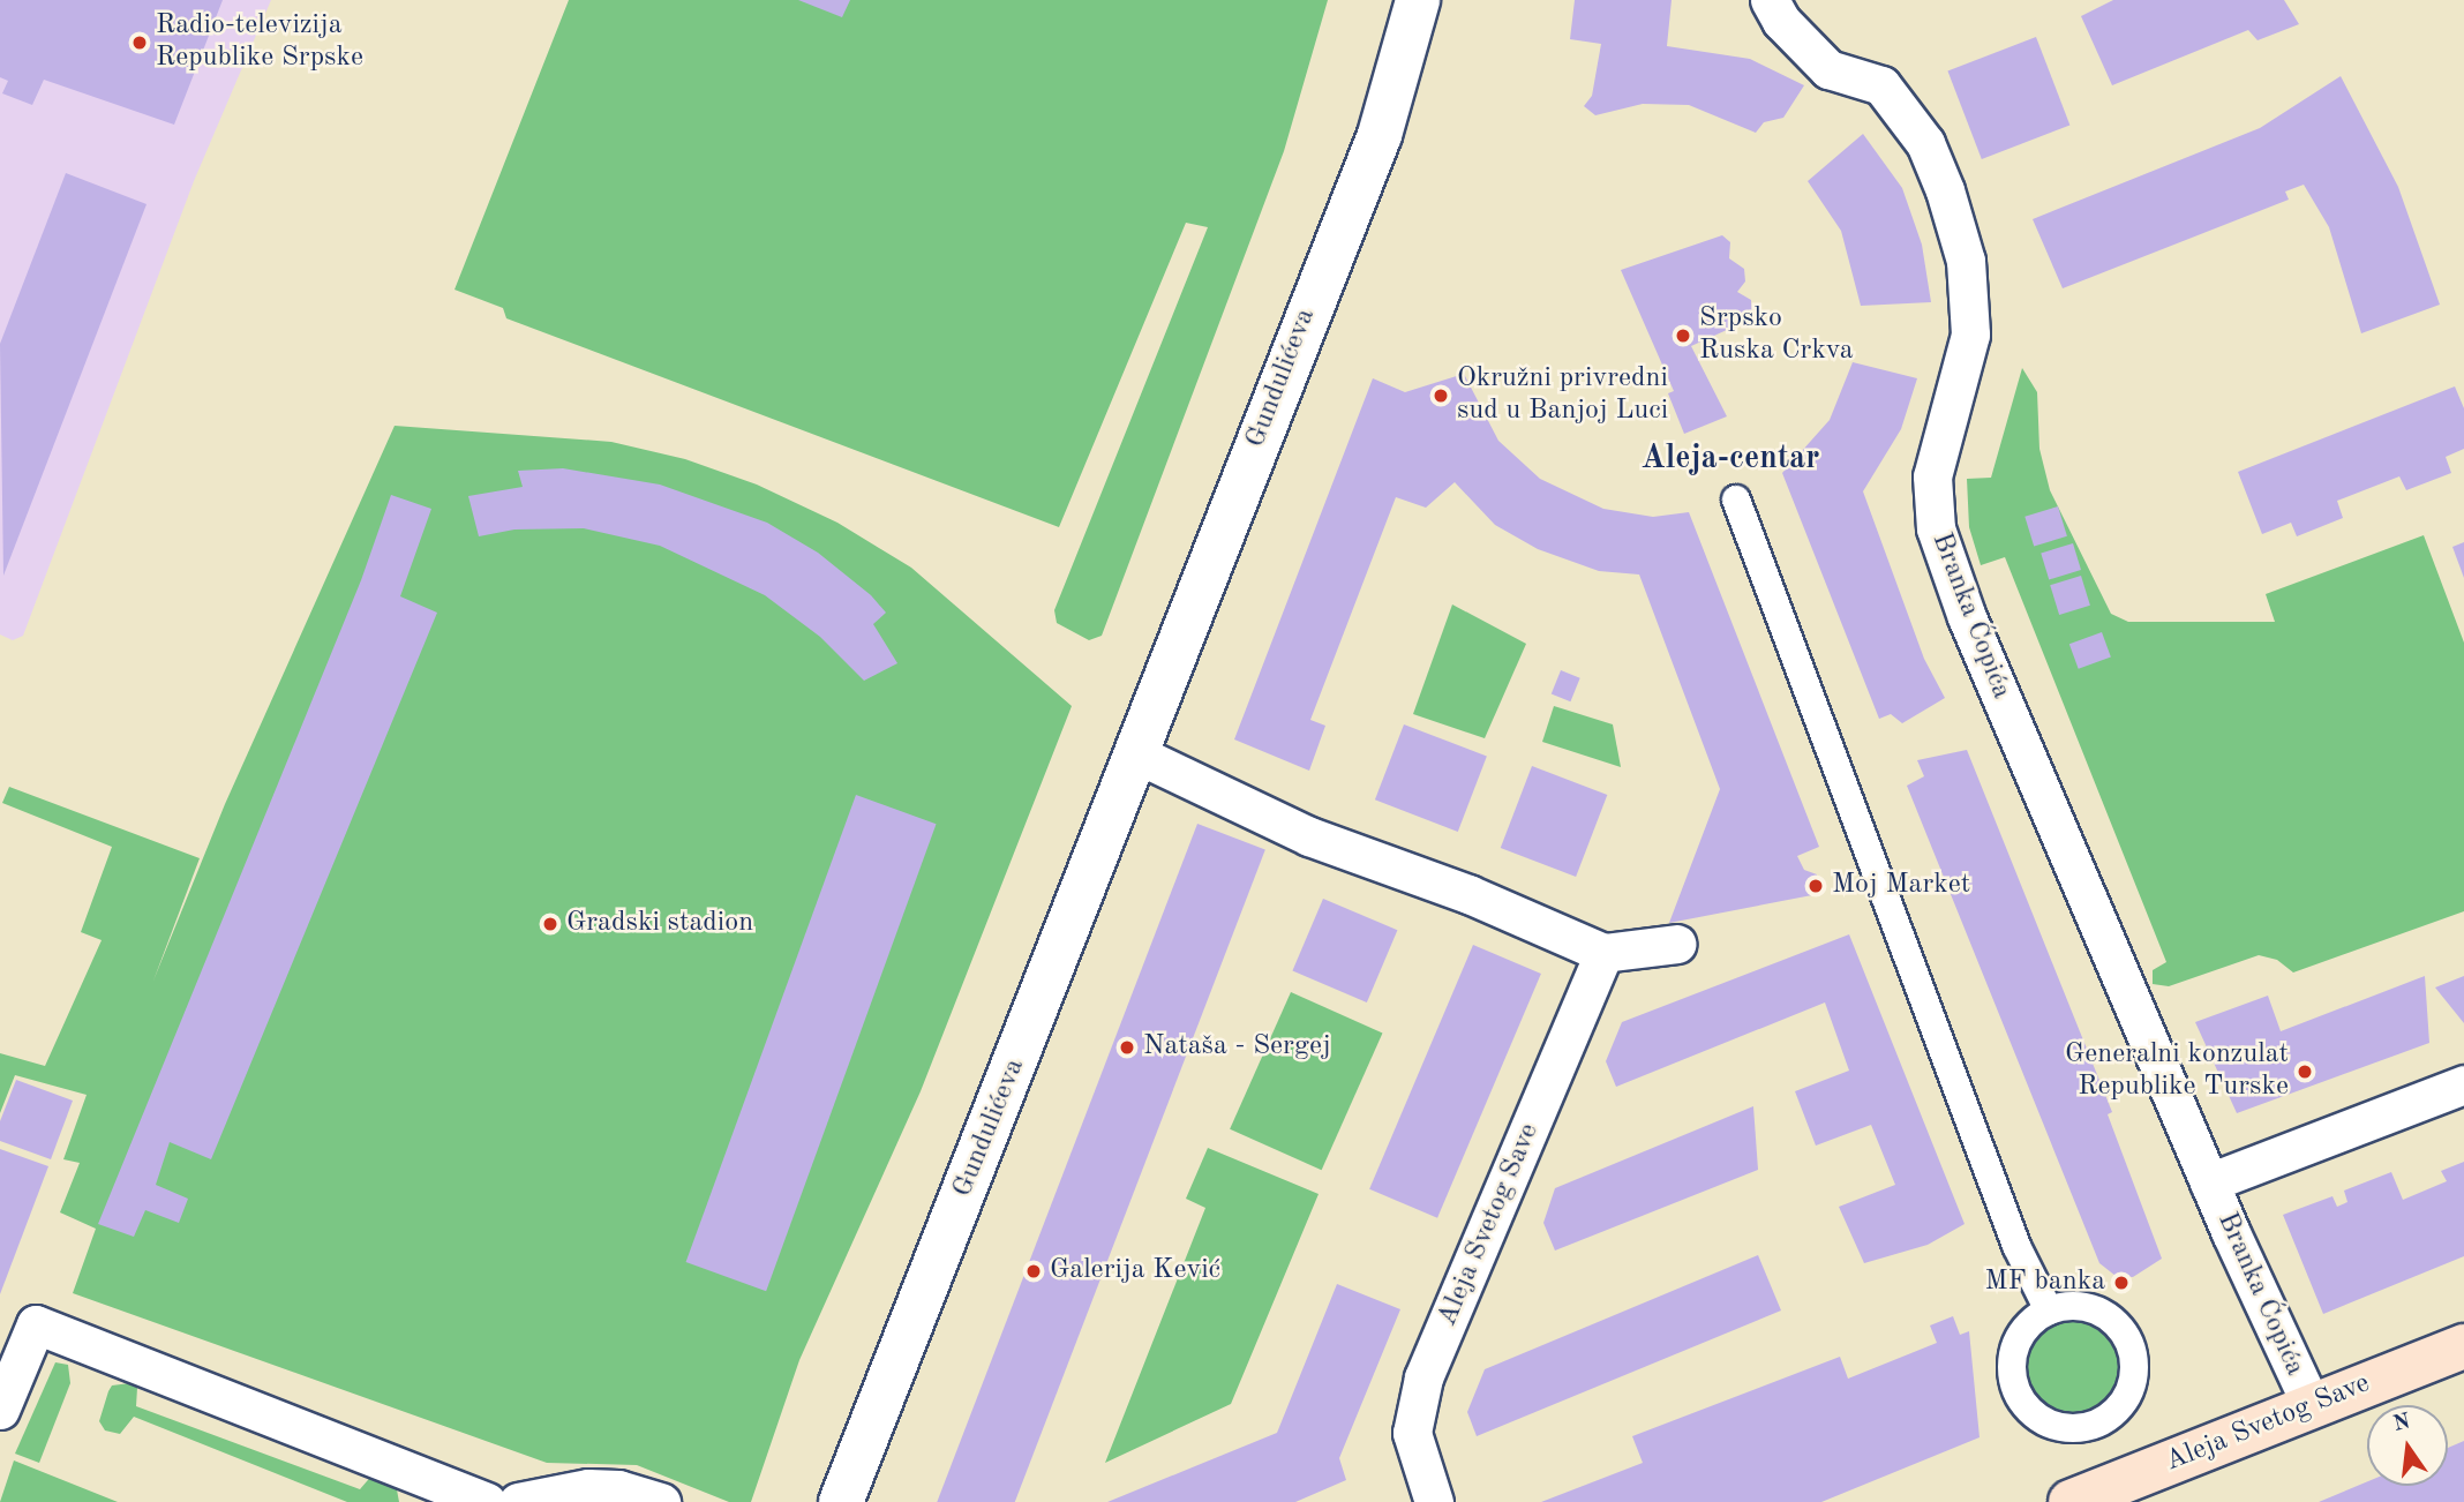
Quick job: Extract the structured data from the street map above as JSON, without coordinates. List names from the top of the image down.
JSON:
{
  "streets": {
    "main road": ["Aleja Svetog Save"],
    "street": ["Gundulićeva", "Branka Ćopića"]
  },
  "crossings": [
    ["Branka Ćopića", "Aleja Svetog Save"]
  ],
  "districts": ["Aleja-centar"],
  "places": [
    "Radio-televizija Republike Srpske",
    "Srpsko Ruska Crkva",
    "Okružni privredni sud u Banjoj Luci",
    "Moj Market",
    "Gradski stadion",
    "Nataša - Sergej",
    "Generalni konzulat Republike Turske",
    "Galerija Kević",
    "MF banka"
  ],
  "north": "top"
}
